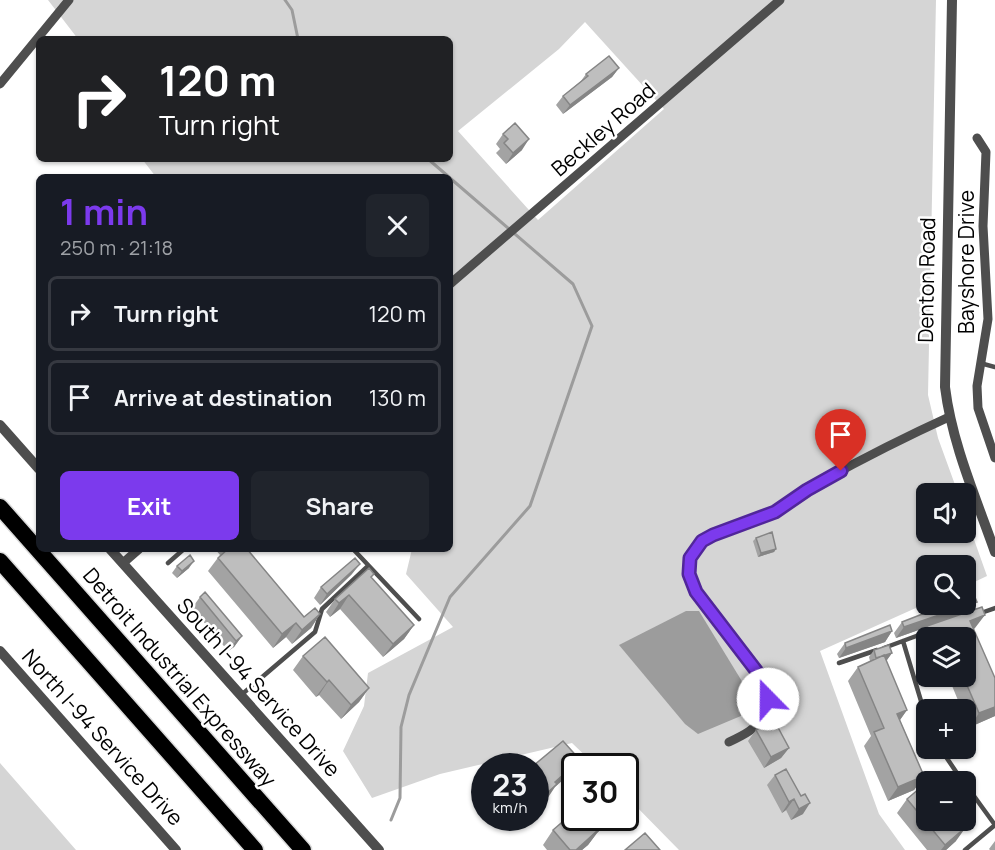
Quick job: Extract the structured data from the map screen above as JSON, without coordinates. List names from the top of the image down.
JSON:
{
  "streets": {
    "highway": ["Detroit Industrial Expressway"],
    "street": [
      "Beckley Road",
      "Bayshore Drive",
      "Denton Road",
      "South I-94 Service Drive",
      "North I-94 Service Drive"
    ]
  },
  "page": {
    "turn": ["120 m", "Turn right"],
    "heading": ["1 min", "250 m · 21:18"],
    "list": [
      {
        "name": "Turn right",
        "value": "120 m"
      },
      {
        "name": "Arrive at destination",
        "value": "130 m"
      }
    ],
    "buttons": ["Exit", "Share"],
    "map_buttons": ["+", "−"],
    "speed": "23 km/h",
    "limit": "30"
  }
}
